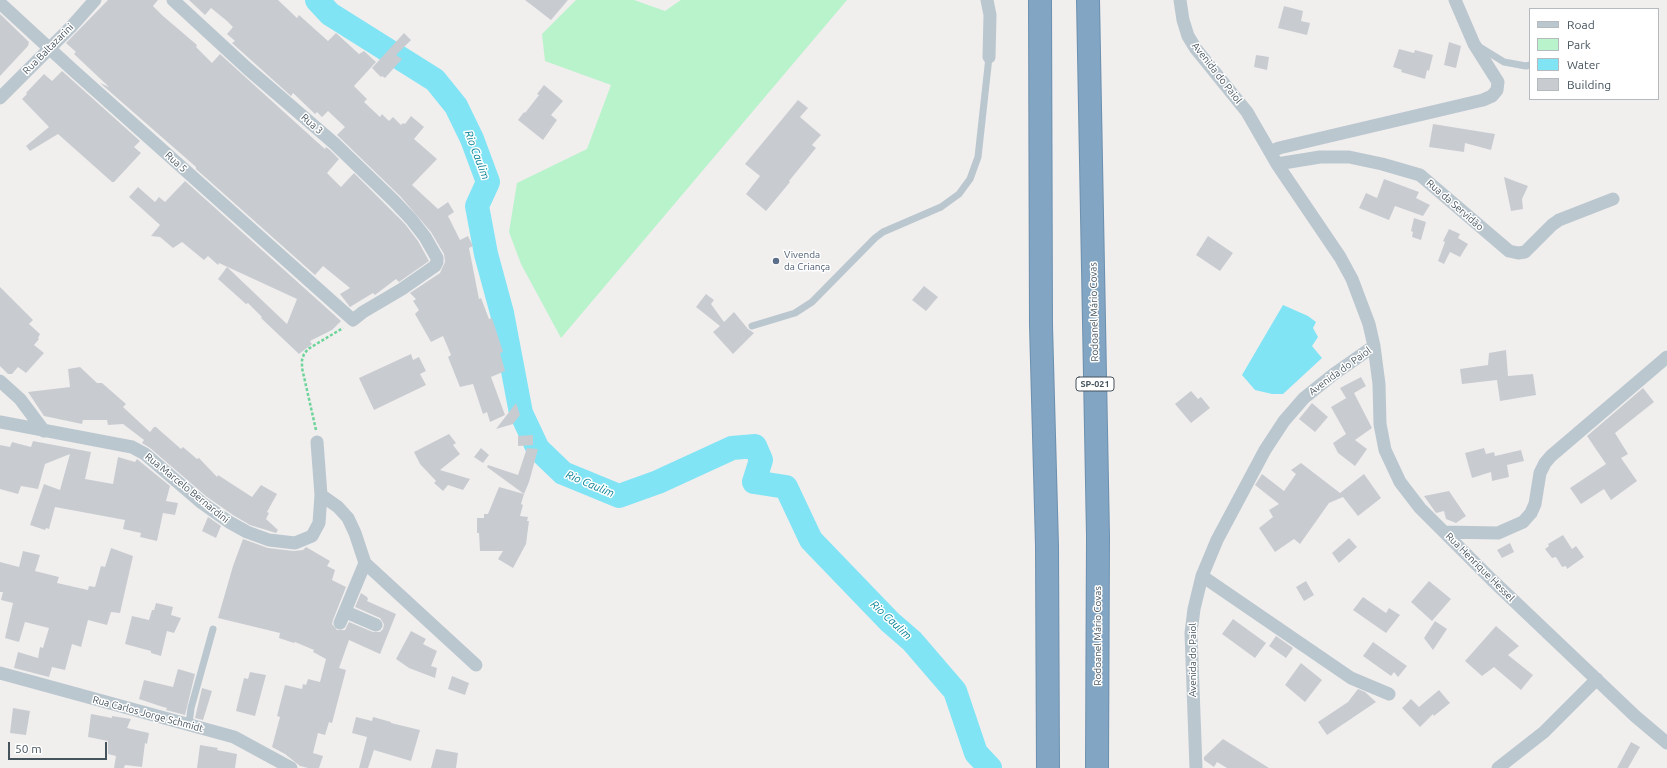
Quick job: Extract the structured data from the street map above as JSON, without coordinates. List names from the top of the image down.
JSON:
{
  "streets": {
    "highway": ["Rodoanel Mário Covas", "SP-021"],
    "street": [
      "Rua Baltazarini",
      "Avenida do Paiol",
      "Rua 3",
      "Rua 5",
      "Rua da Servidão",
      "Rua Marcelo Bernardini",
      "Rua Henrique Hessel",
      "Rua Carlos Jorge Schmidt"
    ]
  },
  "crossings": [
    ["Rua Baltazarini", "Rua 5"],
    ["Avenida do Paiol", "Rua da Servidão"],
    ["Avenida do Paiol", "Rua Henrique Hessel"],
    ["Rua 3", "Rua 5"]
  ],
  "water": ["Rio Caulim"],
  "places": ["Vivenda da Criança"],
  "legend": [
    "Road",
    "Park",
    "Water",
    "Building"
  ],
  "scale_bar": "50 m"
}
